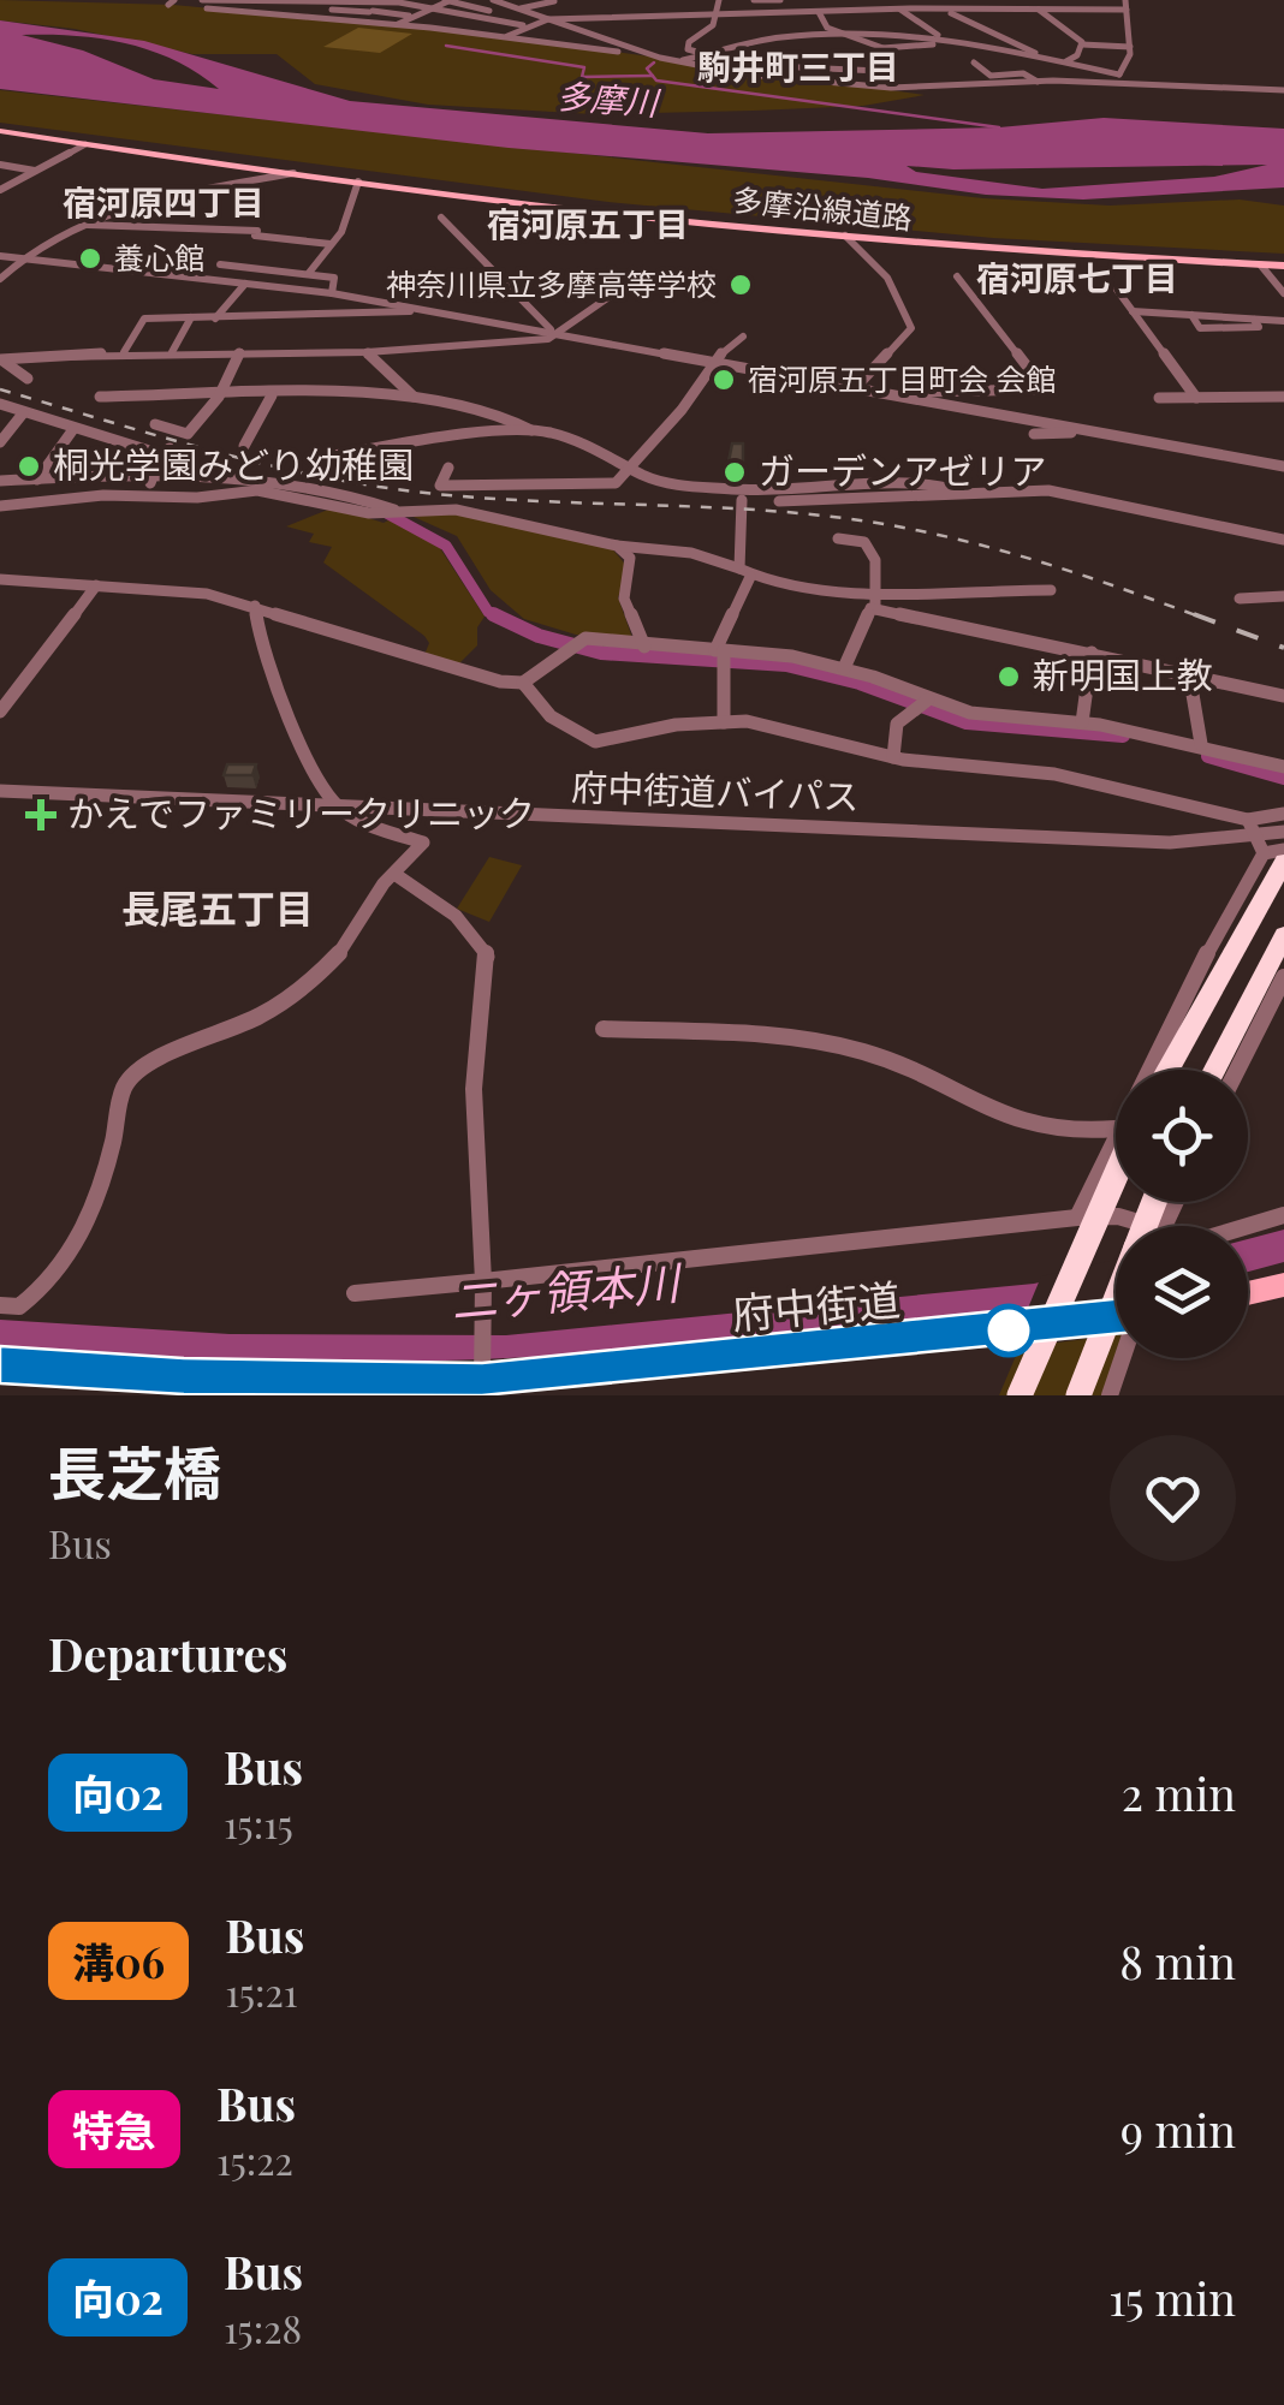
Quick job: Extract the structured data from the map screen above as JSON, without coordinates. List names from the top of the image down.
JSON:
{
  "streets": {
    "main road": ["多摩沿線道路", "府中街道"],
    "street": ["府中街道バイパス"]
  },
  "districts": [
    "駒井町三丁目",
    "宿河原四丁目",
    "宿河原五丁目",
    "宿河原七丁目",
    "長尾五丁目"
  ],
  "water": ["多摩川", "二ヶ領本川"],
  "places": {
    "other": [
      "養心館",
      "神奈川県立多摩高等学校",
      "宿河原五丁目町会 会館",
      "桐光学園みどり幼稚園",
      "ガーデンアゼリア",
      "新明国上教"
    ],
    "health": ["かえでファミリークリニック"]
  },
  "lines": ["bus line 向02"],
  "page": {
    "heading": [
      ["長芝橋", "Bus"],
      "Departures"
    ],
    "list": [
      {
        "mark": "向02",
        "name": "Bus",
        "note": "15:15",
        "value": "2 min"
      },
      {
        "mark": "溝06",
        "name": "Bus",
        "note": "15:21",
        "value": "8 min"
      },
      {
        "mark": "特急",
        "name": "Bus",
        "note": "15:22",
        "value": "9 min"
      },
      {
        "mark": "向02",
        "name": "Bus",
        "note": "15:28",
        "value": "15 min"
      }
    ]
  }
}
